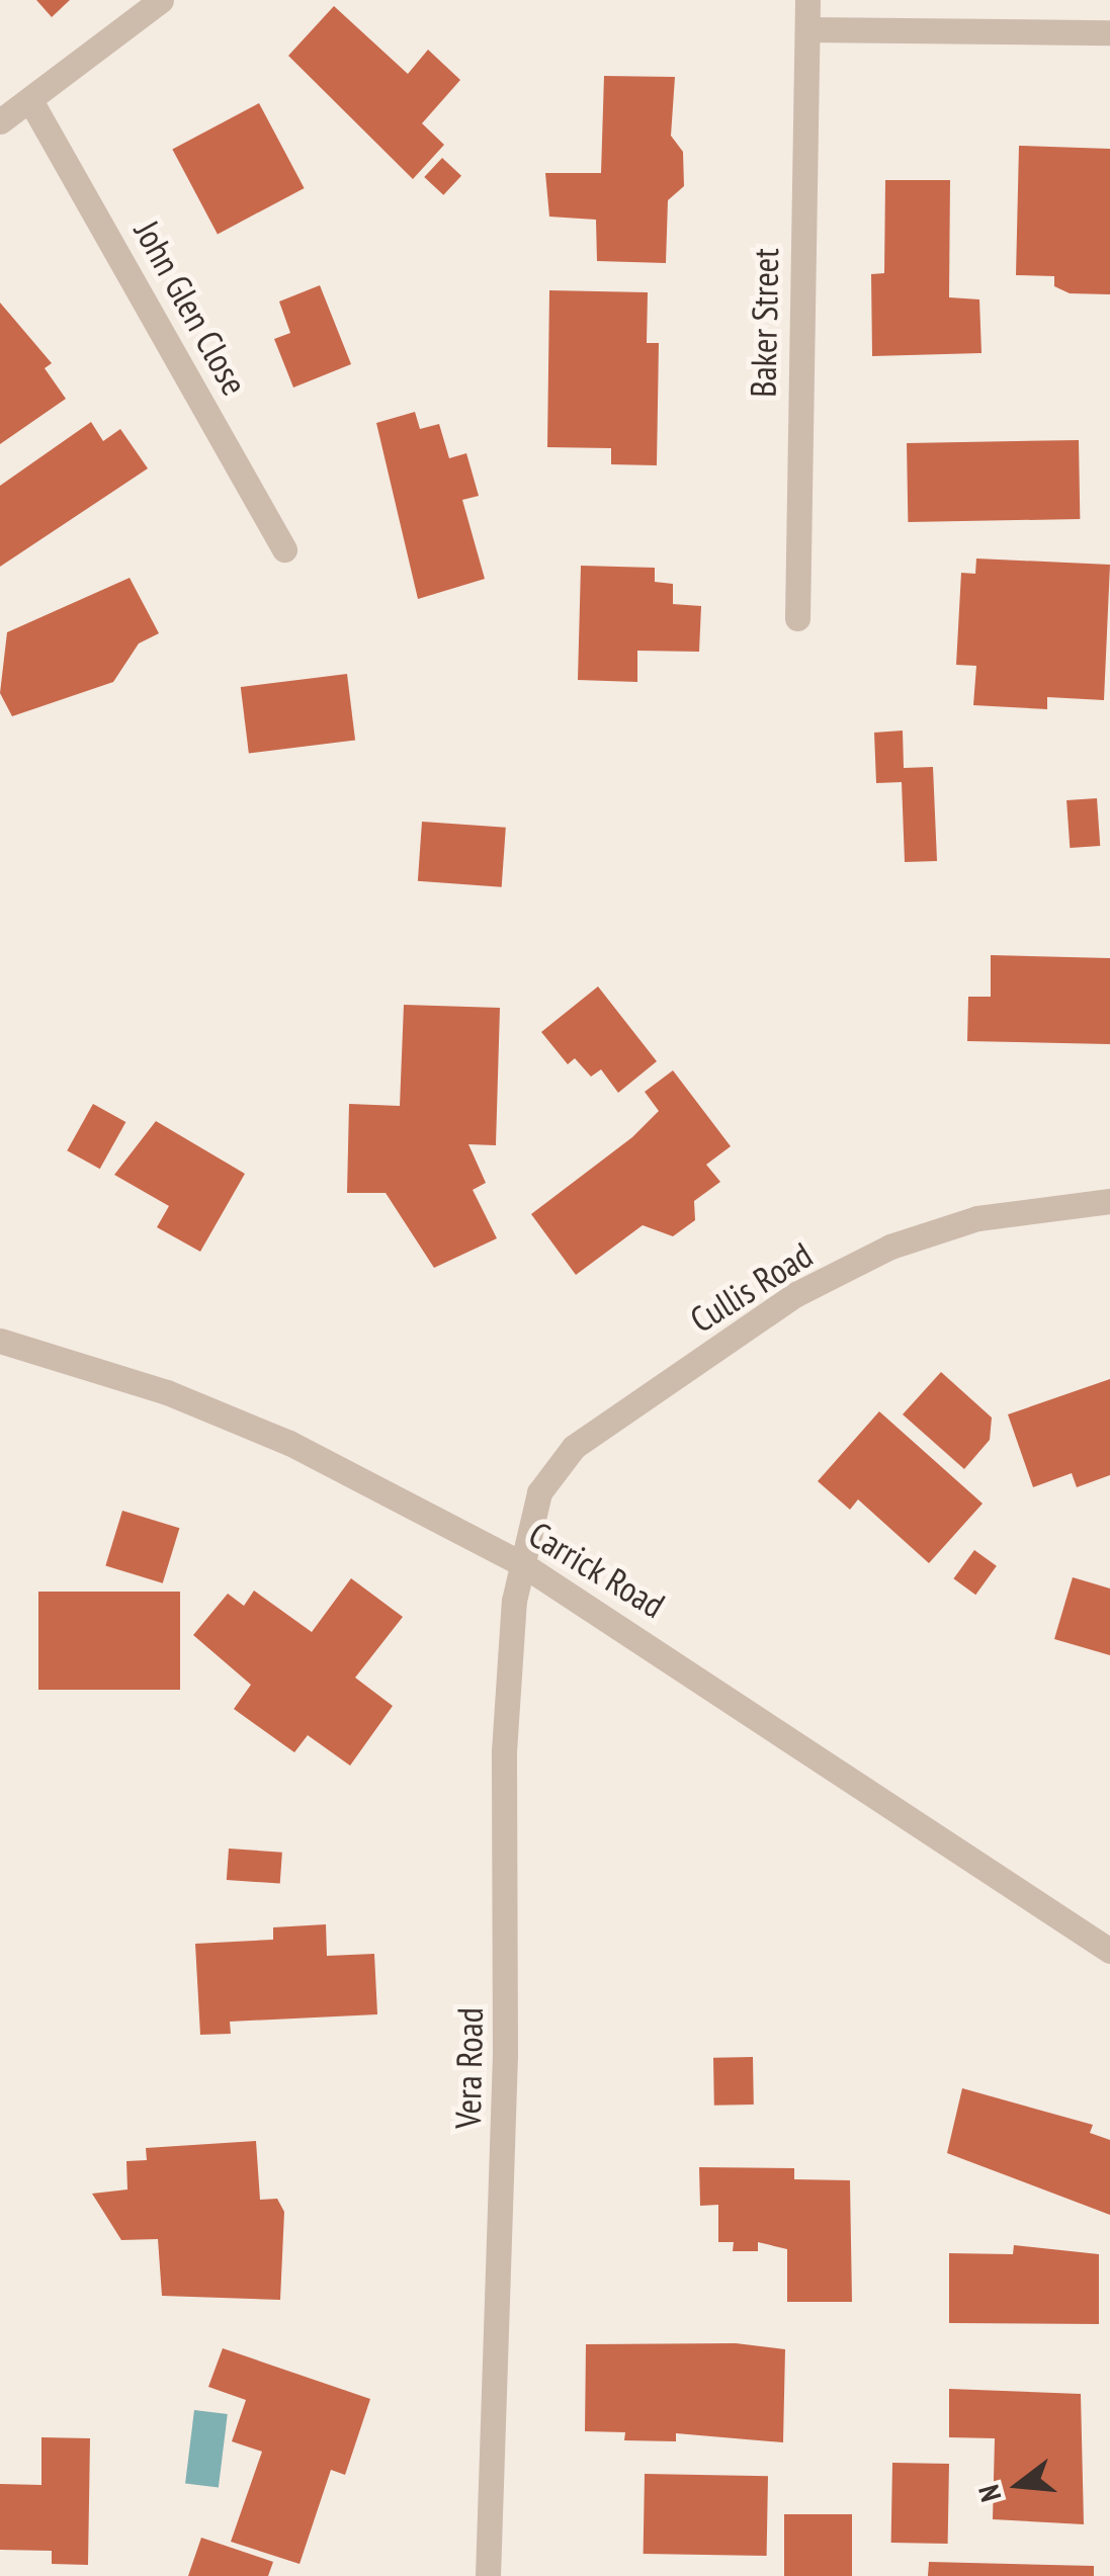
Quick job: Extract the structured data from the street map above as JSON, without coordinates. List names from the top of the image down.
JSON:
{
  "streets": {
    "street": [
      "John Glen Close",
      "Baker Street",
      "Cullis Road",
      "Carrick Road",
      "Vera Road"
    ]
  },
  "crossings": [
    ["Cullis Road", "Carrick Road"],
    ["Cullis Road", "Vera Road"],
    ["Carrick Road", "Vera Road"]
  ],
  "north": "left"
}
